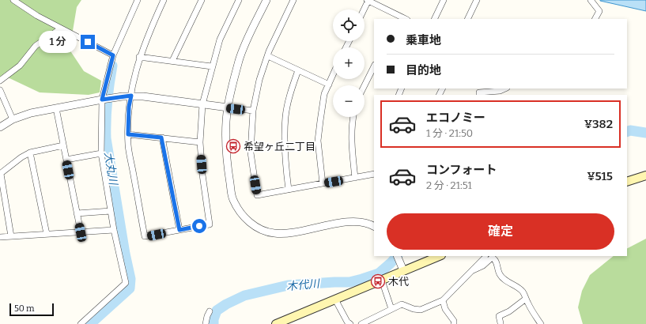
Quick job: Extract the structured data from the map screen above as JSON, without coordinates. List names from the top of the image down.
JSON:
{
  "water": ["大丸川", "木代川"],
  "places": {
    "bus stop": ["希望ヶ丘二丁目", "木代"]
  },
  "scale_bar": "50 m",
  "page": {
    "map_buttons": ["+", "−"],
    "banner": ["乗車地", "目的地"],
    "bubble": "1 分",
    "list": [
      {
        "name": "エコノミー",
        "note": "1 分 · 21:50",
        "value": "¥382"
      },
      {
        "name": "コンフォート",
        "note": "2 分 · 21:51",
        "value": "¥515"
      }
    ],
    "buttons": "確定",
    "scale": "50 m"
  }
}
